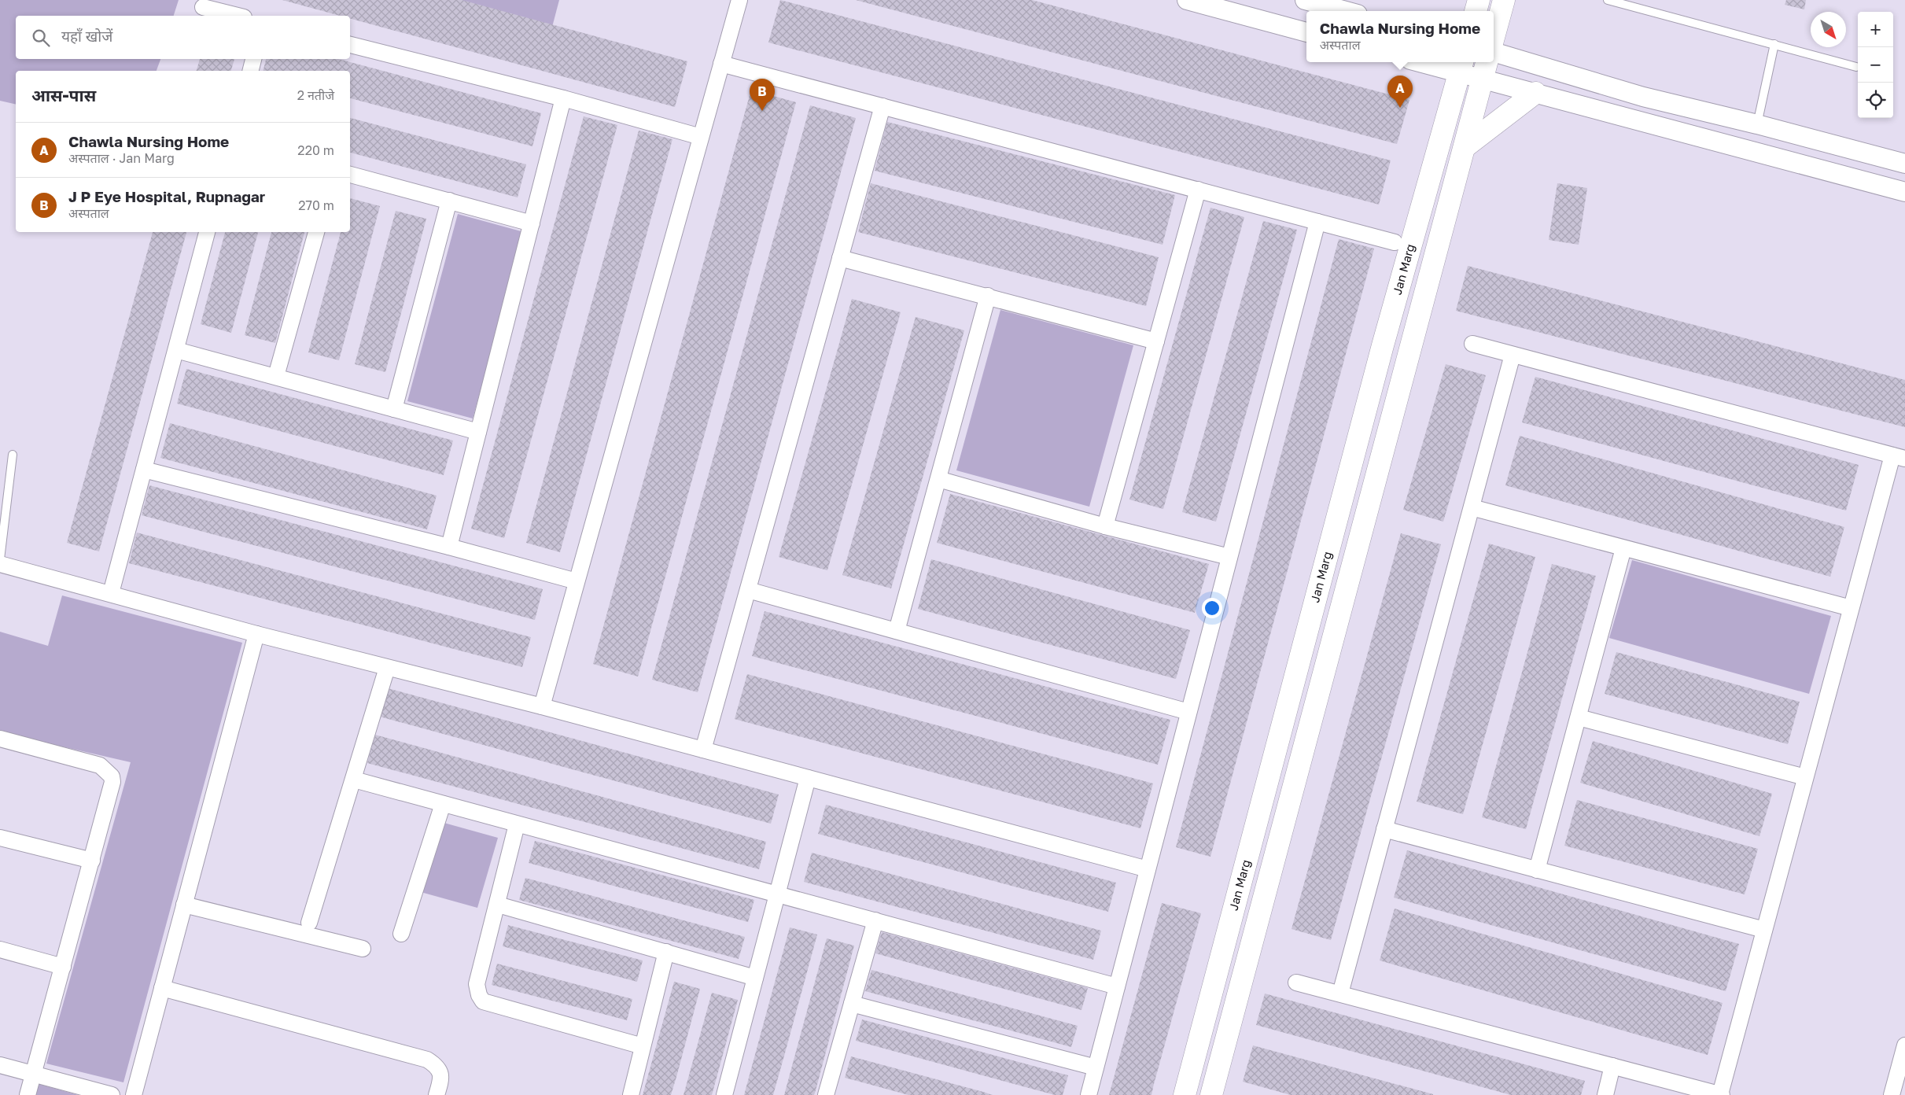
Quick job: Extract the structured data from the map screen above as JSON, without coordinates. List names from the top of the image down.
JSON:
{
  "streets": {
    "main road": ["Jan Marg"]
  },
  "north": "bottom right",
  "page": {
    "popup": ["Chawla Nursing Home", "अस्पताल"],
    "map_buttons": ["+", "−"],
    "search": "यहाँ खोजें",
    "heading": ["आस-पास", "2 नतीजे"],
    "pins": ["A", "B"],
    "list": [
      {
        "mark": "A",
        "name": "Chawla Nursing Home",
        "note": "अस्पताल · Jan Marg",
        "value": "220 m"
      },
      {
        "mark": "B",
        "name": "J P Eye Hospital, Rupnagar",
        "note": "अस्पताल",
        "value": "270 m"
      }
    ]
  }
}
